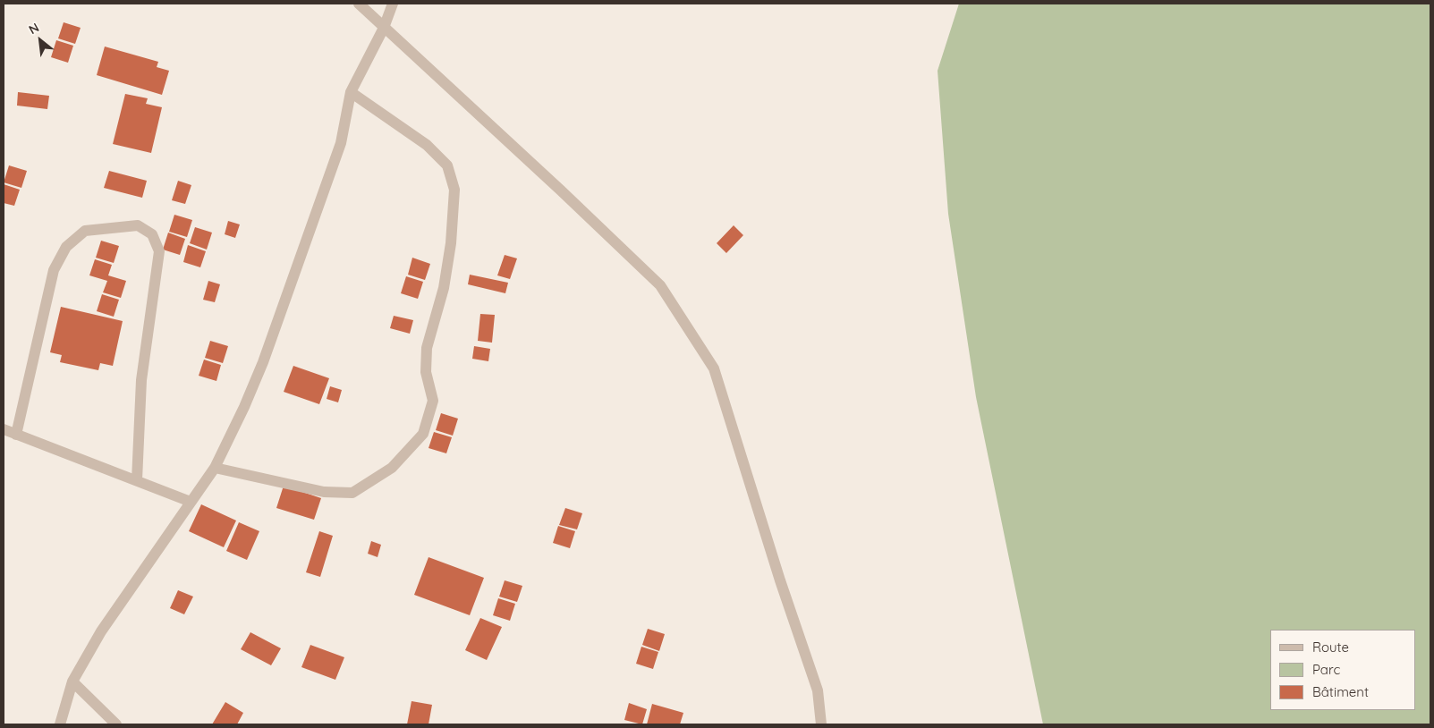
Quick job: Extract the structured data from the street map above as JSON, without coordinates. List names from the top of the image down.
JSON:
{
  "legend": ["Route", "Parc", "Bâtiment"],
  "north": "top left"
}
